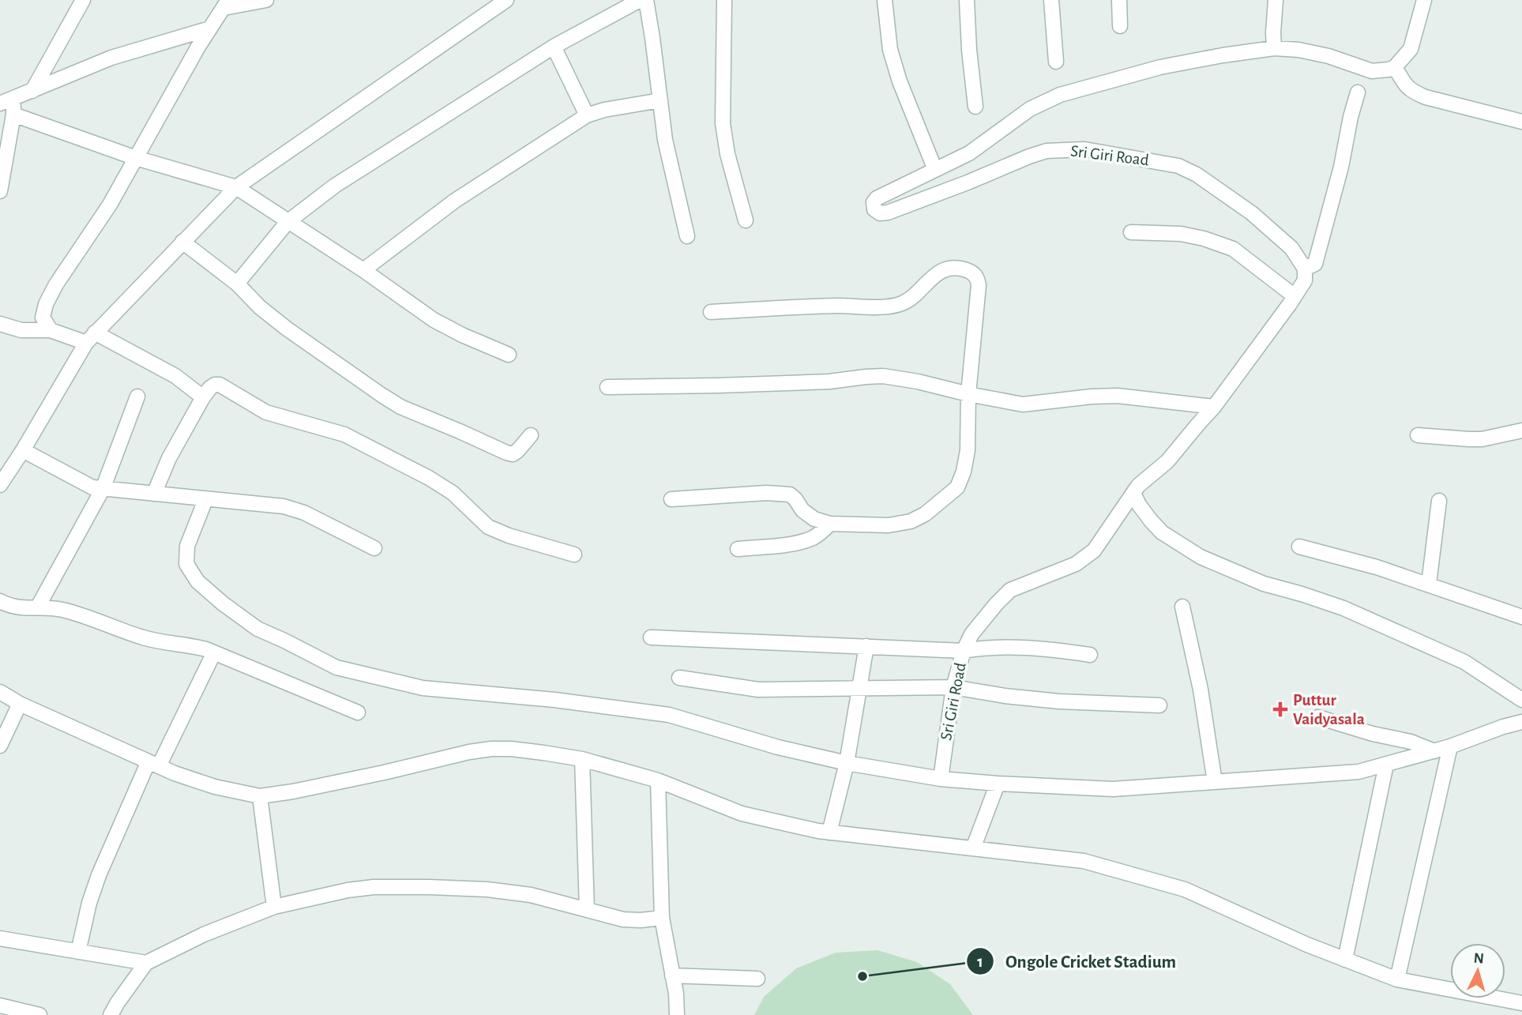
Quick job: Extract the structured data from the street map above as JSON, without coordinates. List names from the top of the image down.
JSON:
{
  "streets": {
    "street": ["Sri Giri Road"]
  },
  "places": {
    "health": ["Puttur Vaidyasala"],
    "other": ["Ongole Cricket Stadium"]
  },
  "north": "top"
}
